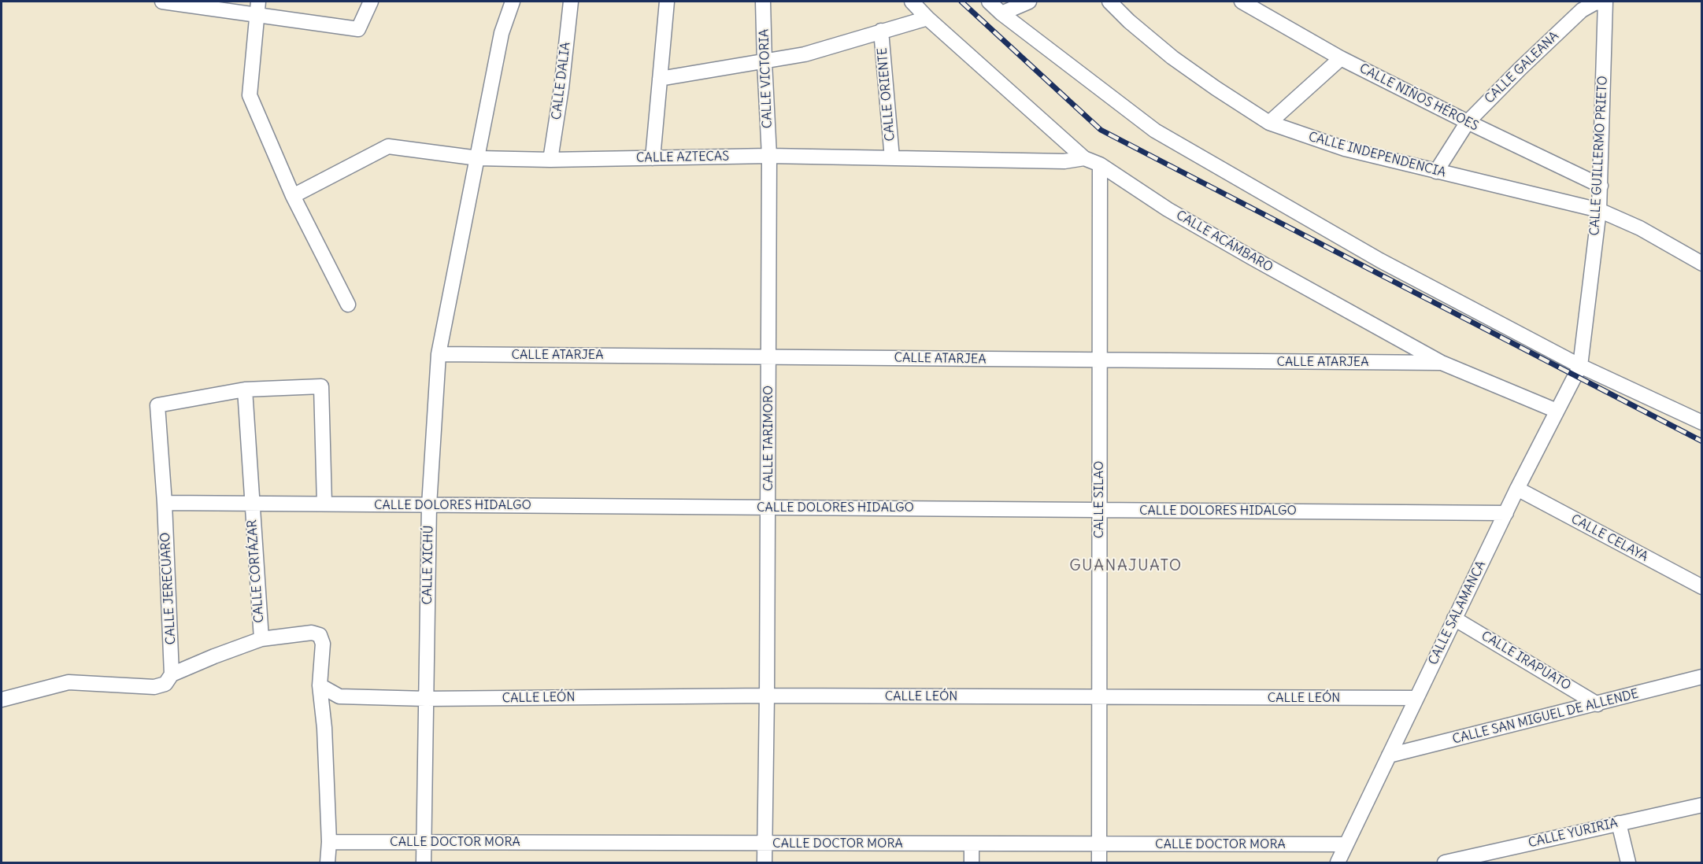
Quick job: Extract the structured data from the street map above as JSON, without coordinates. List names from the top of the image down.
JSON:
{
  "streets": {
    "street": [
      "CALLE GALEANA",
      "CALLE VICTORIA",
      "CALLE DALIA",
      "CALLE ORIENTE",
      "CALLE NIÑOS HÉROES",
      "CALLE INDEPENDENCIA",
      "CALLE GUILLERMO PRIETO",
      "CALLE AZTECAS",
      "CALLE ACÁMBARO",
      "CALLE ATARJEA",
      "CALLE TARIMORO",
      "CALLE SILAO",
      "CALLE DOLORES HIDALGO",
      "CALLE CELAYA",
      "CALLE XICHÚ",
      "CALLE CORTÁZAR",
      "CALLE JERECUARO",
      "CALLE SALAMANCA",
      "CALLE IRAPUATO",
      "CALLE LEÓN",
      "CALLE SAN MIGUEL DE ALLENDE",
      "CALLE YURIRIA",
      "CALLE DOCTOR MORA"
    ]
  },
  "crossings": [
    ["CALLE GALEANA", "CALLE NIÑOS HÉROES"],
    ["CALLE GALEANA", "CALLE INDEPENDENCIA"],
    ["CALLE GALEANA", "CALLE GUILLERMO PRIETO"],
    ["CALLE VICTORIA", "CALLE AZTECAS"],
    ["CALLE VICTORIA", "CALLE TARIMORO"],
    ["CALLE DALIA", "CALLE AZTECAS"],
    ["CALLE ORIENTE", "CALLE AZTECAS"],
    ["CALLE NIÑOS HÉROES", "CALLE GUILLERMO PRIETO"],
    ["CALLE INDEPENDENCIA", "CALLE GUILLERMO PRIETO"],
    ["CALLE GUILLERMO PRIETO", "CALLE SALAMANCA"],
    ["CALLE AZTECAS", "CALLE ACÁMBARO"],
    ["CALLE AZTECAS", "CALLE TARIMORO"],
    ["CALLE AZTECAS", "CALLE XICHÚ"],
    ["CALLE ACÁMBARO", "CALLE ATARJEA"],
    ["CALLE ACÁMBARO", "CALLE SILAO"],
    ["CALLE ACÁMBARO", "CALLE SALAMANCA"],
    ["CALLE ATARJEA", "CALLE TARIMORO"],
    ["CALLE ATARJEA", "CALLE SILAO"],
    ["CALLE ATARJEA", "CALLE XICHÚ"],
    ["CALLE TARIMORO", "CALLE DOLORES HIDALGO"],
    ["CALLE TARIMORO", "CALLE LEÓN"],
    ["CALLE TARIMORO", "CALLE DOCTOR MORA"],
    ["CALLE SILAO", "CALLE DOLORES HIDALGO"],
    ["CALLE SILAO", "CALLE LEÓN"],
    ["CALLE SILAO", "CALLE DOCTOR MORA"],
    ["CALLE DOLORES HIDALGO", "CALLE XICHÚ"],
    ["CALLE DOLORES HIDALGO", "CALLE CORTÁZAR"],
    ["CALLE DOLORES HIDALGO", "CALLE JERECUARO"],
    ["CALLE DOLORES HIDALGO", "CALLE SALAMANCA"],
    ["CALLE CELAYA", "CALLE SALAMANCA"],
    ["CALLE XICHÚ", "CALLE LEÓN"],
    ["CALLE XICHÚ", "CALLE DOCTOR MORA"],
    ["CALLE CORTÁZAR", "CALLE JERECUARO"],
    ["CALLE SALAMANCA", "CALLE IRAPUATO"],
    ["CALLE SALAMANCA", "CALLE LEÓN"],
    ["CALLE SALAMANCA", "CALLE SAN MIGUEL DE ALLENDE"],
    ["CALLE SALAMANCA", "CALLE DOCTOR MORA"],
    ["CALLE IRAPUATO", "CALLE SAN MIGUEL DE ALLENDE"]
  ],
  "districts": ["GUANAJUATO"]
}
